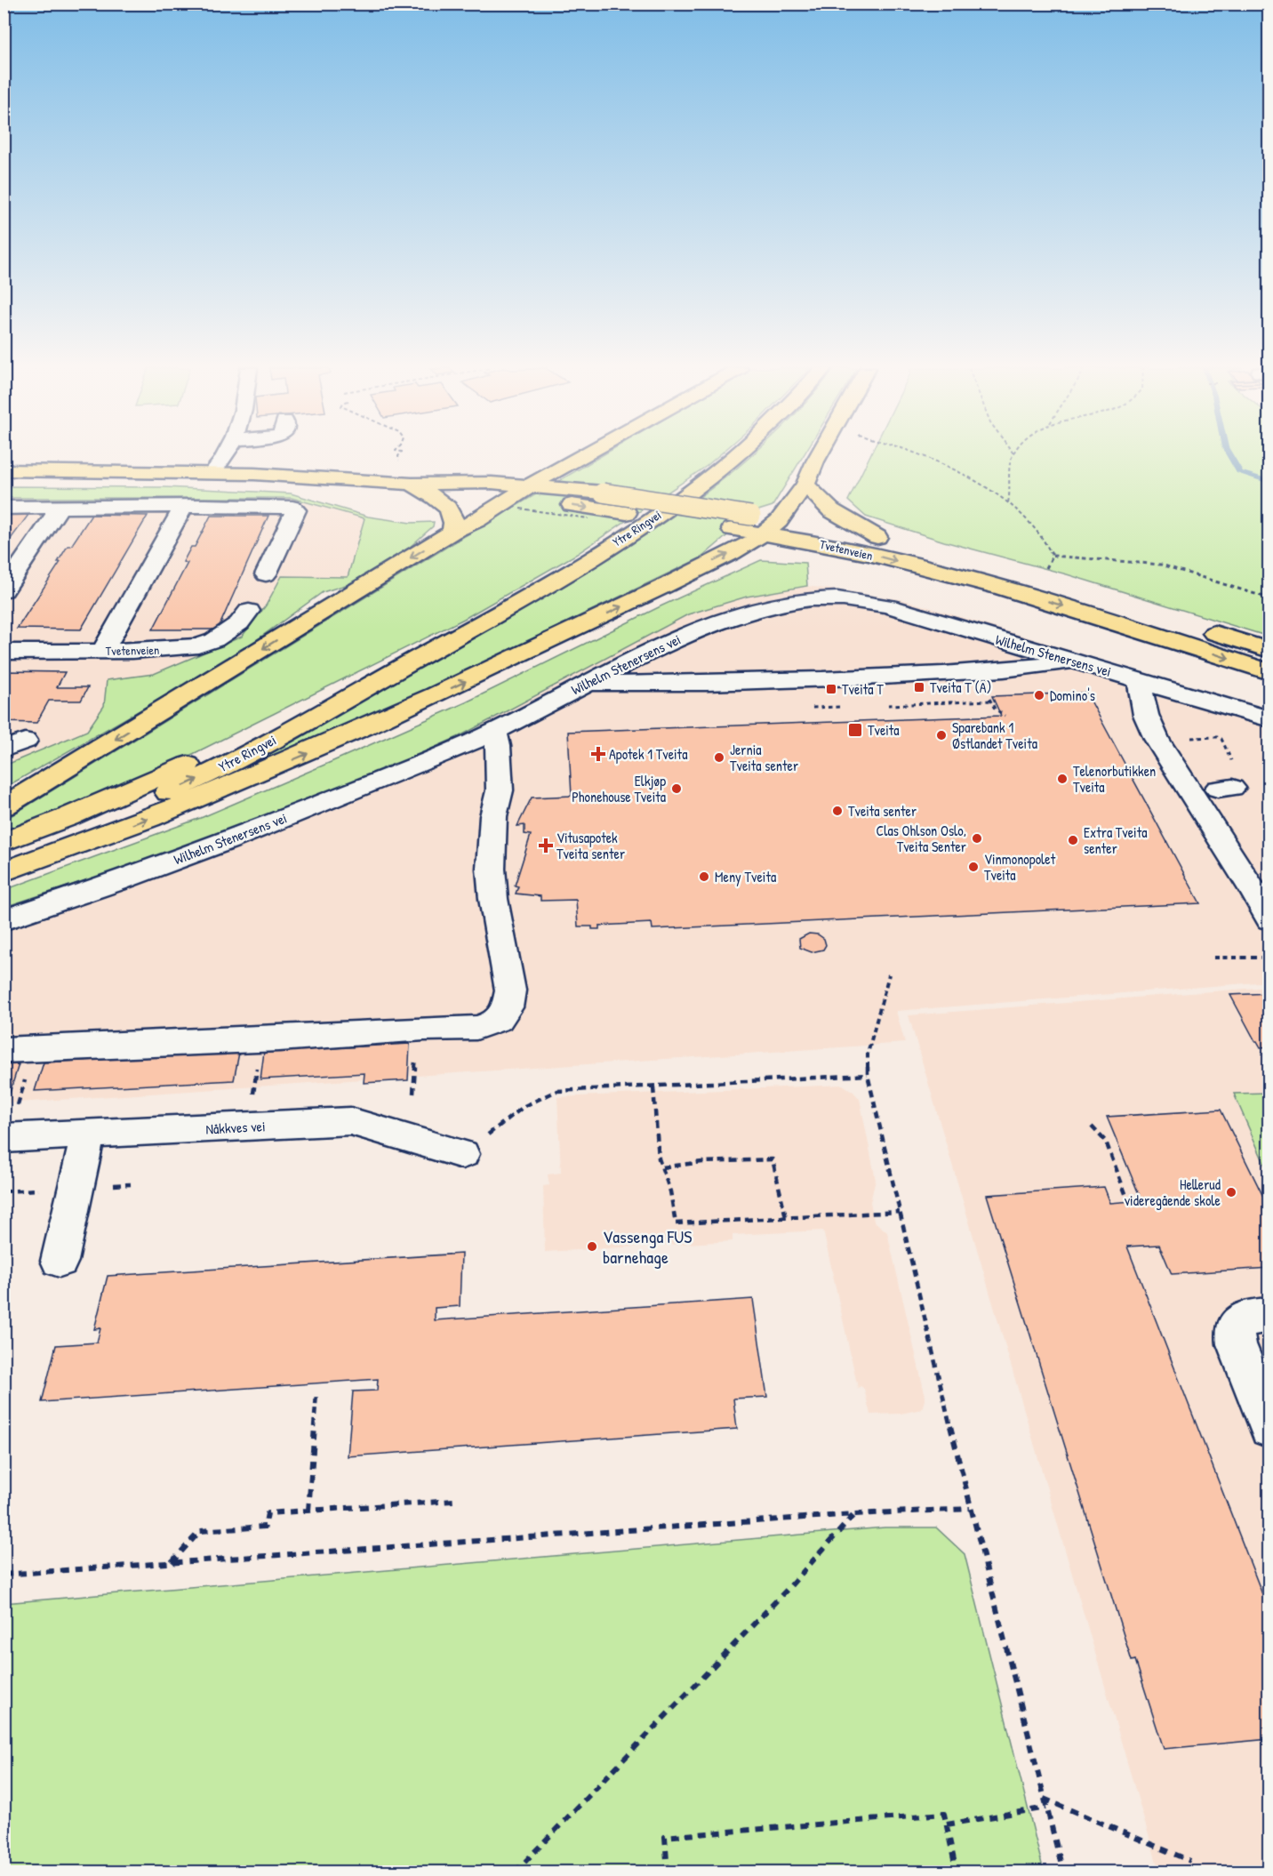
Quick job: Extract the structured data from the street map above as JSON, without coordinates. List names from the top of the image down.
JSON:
{
  "streets": {
    "main road": ["Ytre Ringvei", "Tvetenveien"],
    "street": ["Wilhelm Stenersens vei", "Nåkkves vei"]
  },
  "places": {
    "transit": ["Tveita T (A)", "Tveita T", "Tveita"],
    "other": [
      "Domino's",
      "Sparebank 1 Østlandet Tveita",
      "Jernia Tveita senter",
      "Telenorbutikken Tveita",
      "Elkjøp Phonehouse Tveita",
      "Tveita senter",
      "Clas Ohlson Oslo, Tveita Senter",
      "Extra Tveita senter",
      "Vinmonopolet Tveita",
      "Meny Tveita",
      "Hellerud videregående skole",
      "Vassenga FUS barnehage"
    ],
    "health": ["Apotek 1 Tveita", "Vitusapotek Tveita senter"]
  }
}
